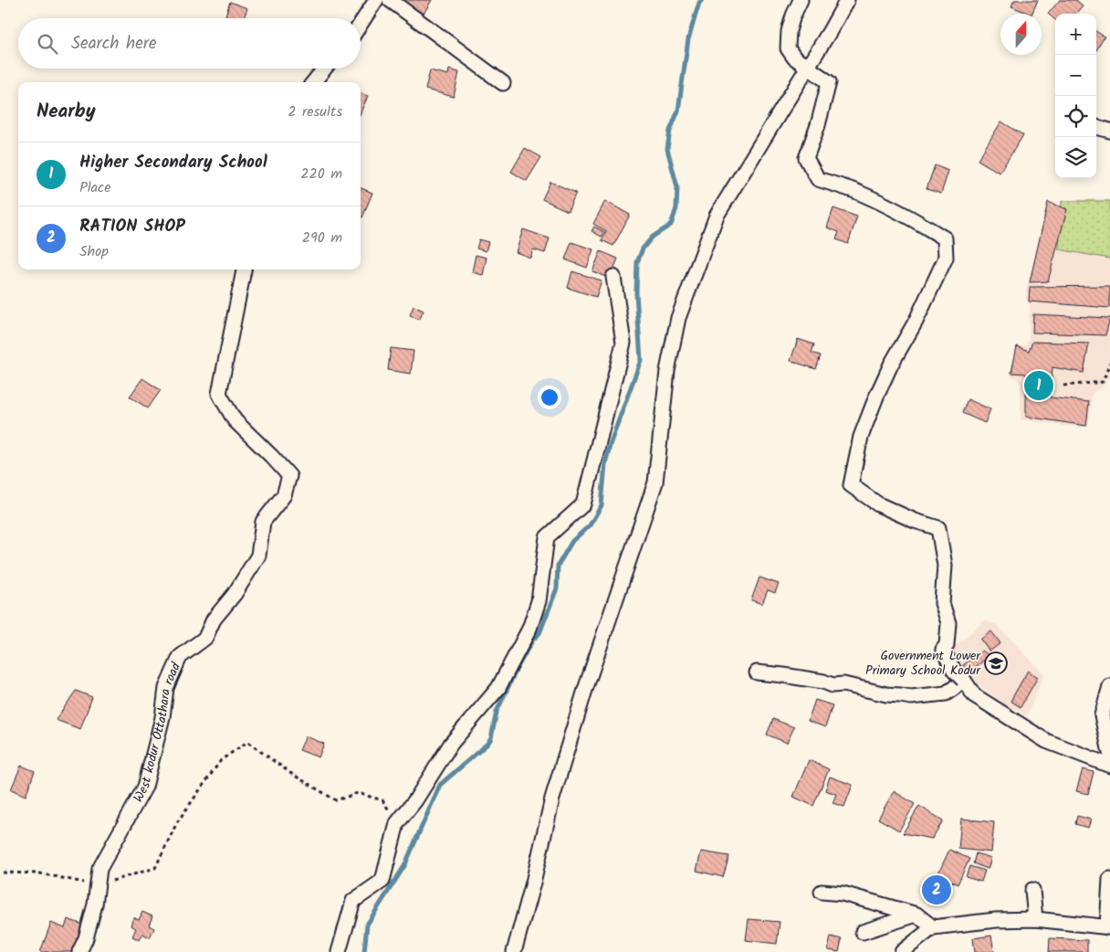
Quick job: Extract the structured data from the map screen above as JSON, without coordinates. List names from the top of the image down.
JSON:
{
  "streets": {
    "street": ["West kodur Ottathara road"]
  },
  "places": {
    "school or university": ["Government Lower Primary School Kodur"]
  },
  "north": "top",
  "page": {
    "map_buttons": ["+", "−"],
    "search": "Search here",
    "heading": ["Nearby", "2 results"],
    "list": [
      {
        "mark": "1",
        "name": "Higher Secondary School",
        "note": "Place",
        "value": "220 m"
      },
      {
        "mark": "2",
        "name": "RATION SHOP",
        "note": "Shop",
        "value": "290 m"
      }
    ],
    "pins": ["1", "2"]
  }
}
